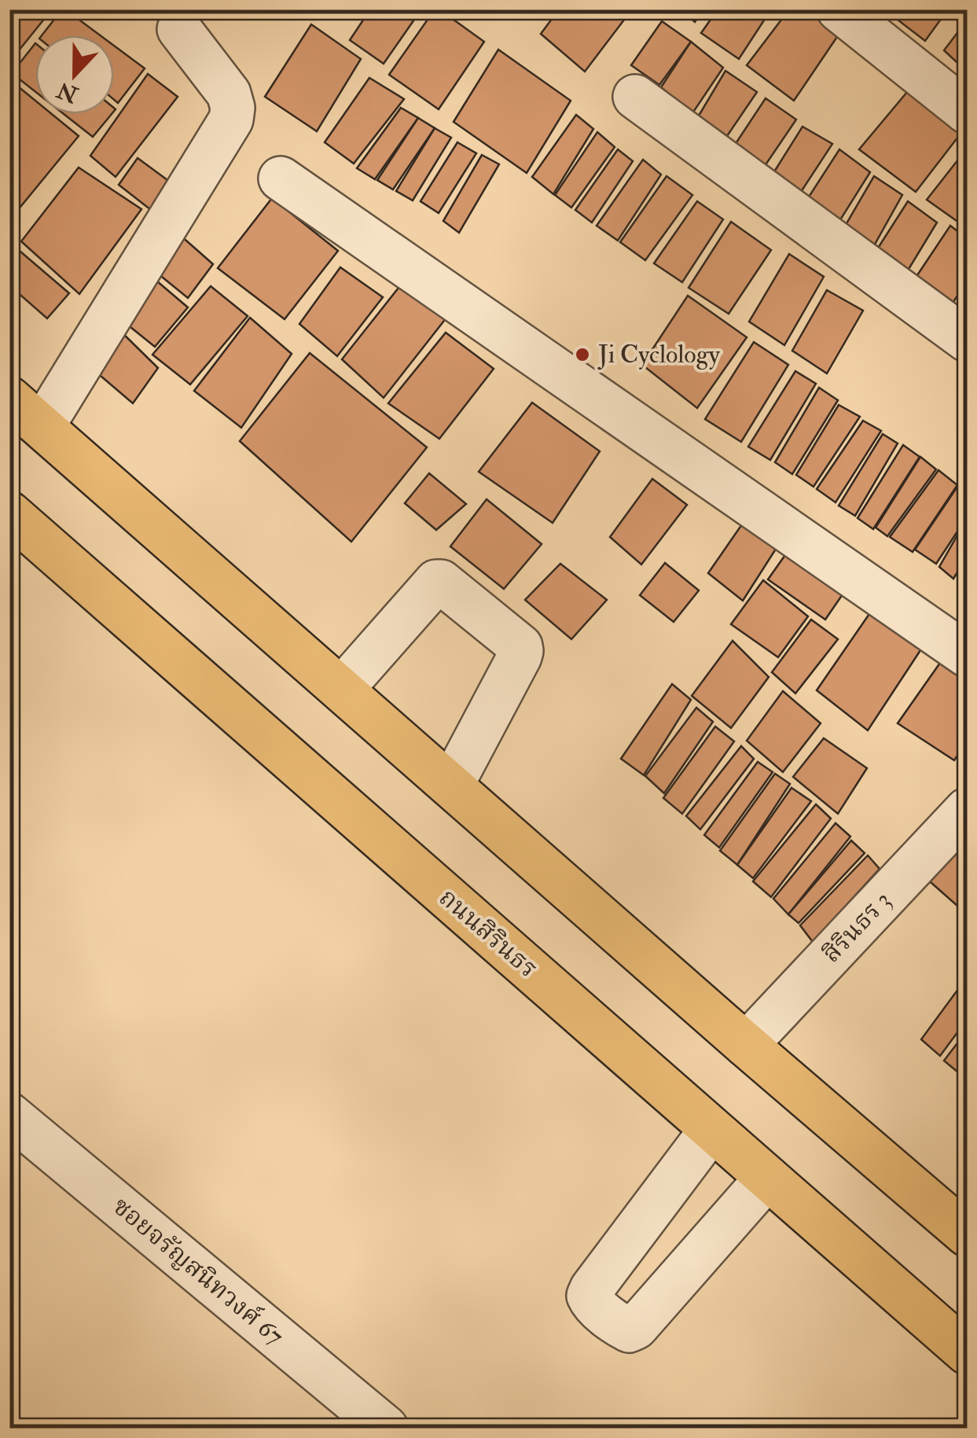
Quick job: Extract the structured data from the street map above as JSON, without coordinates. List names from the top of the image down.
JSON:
{
  "streets": {
    "main road": ["ถนนสิรินธร"],
    "street": ["สิรินธร 3", "ซอยจรัญสนิทวงศ์ 67"]
  },
  "places": ["Ji Cyclology"],
  "north": "bottom"
}
